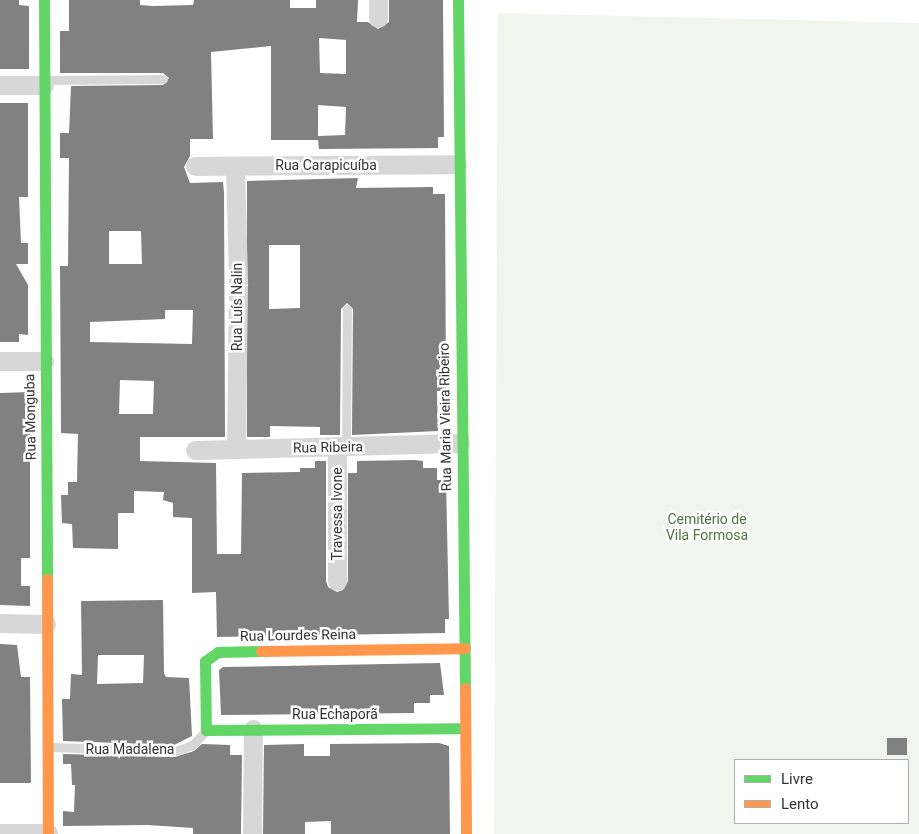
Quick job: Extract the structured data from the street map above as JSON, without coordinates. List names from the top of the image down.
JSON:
{
  "streets": {
    "street": [
      "Rua Carapicuíba",
      "Rua Luís Nalin",
      "Rua Monguba",
      "Rua Maria Vieira Ribeiro",
      "Rua Ribeira",
      "Travessa Ivone",
      "Rua Lourdes Reina",
      "Rua Echaporã"
    ],
    "lane": ["Rua Madalena"]
  },
  "crossings": [
    ["Rua Carapicuíba", "Rua Luís Nalin"],
    ["Rua Carapicuíba", "Rua Maria Vieira Ribeiro"],
    ["Rua Luís Nalin", "Rua Ribeira"],
    ["Rua Monguba", "Rua Madalena"],
    ["Rua Maria Vieira Ribeiro", "Rua Ribeira"],
    ["Rua Maria Vieira Ribeiro", "Rua Lourdes Reina"],
    ["Rua Maria Vieira Ribeiro", "Rua Echaporã"],
    ["Rua Ribeira", "Travessa Ivone"],
    ["Rua Lourdes Reina", "Rua Echaporã"],
    ["Rua Lourdes Reina", "Rua Madalena"],
    ["Rua Echaporã", "Rua Madalena"]
  ],
  "parks": ["Cemitério de Vila Formosa"],
  "legend": ["Livre", "Lento"]
}
